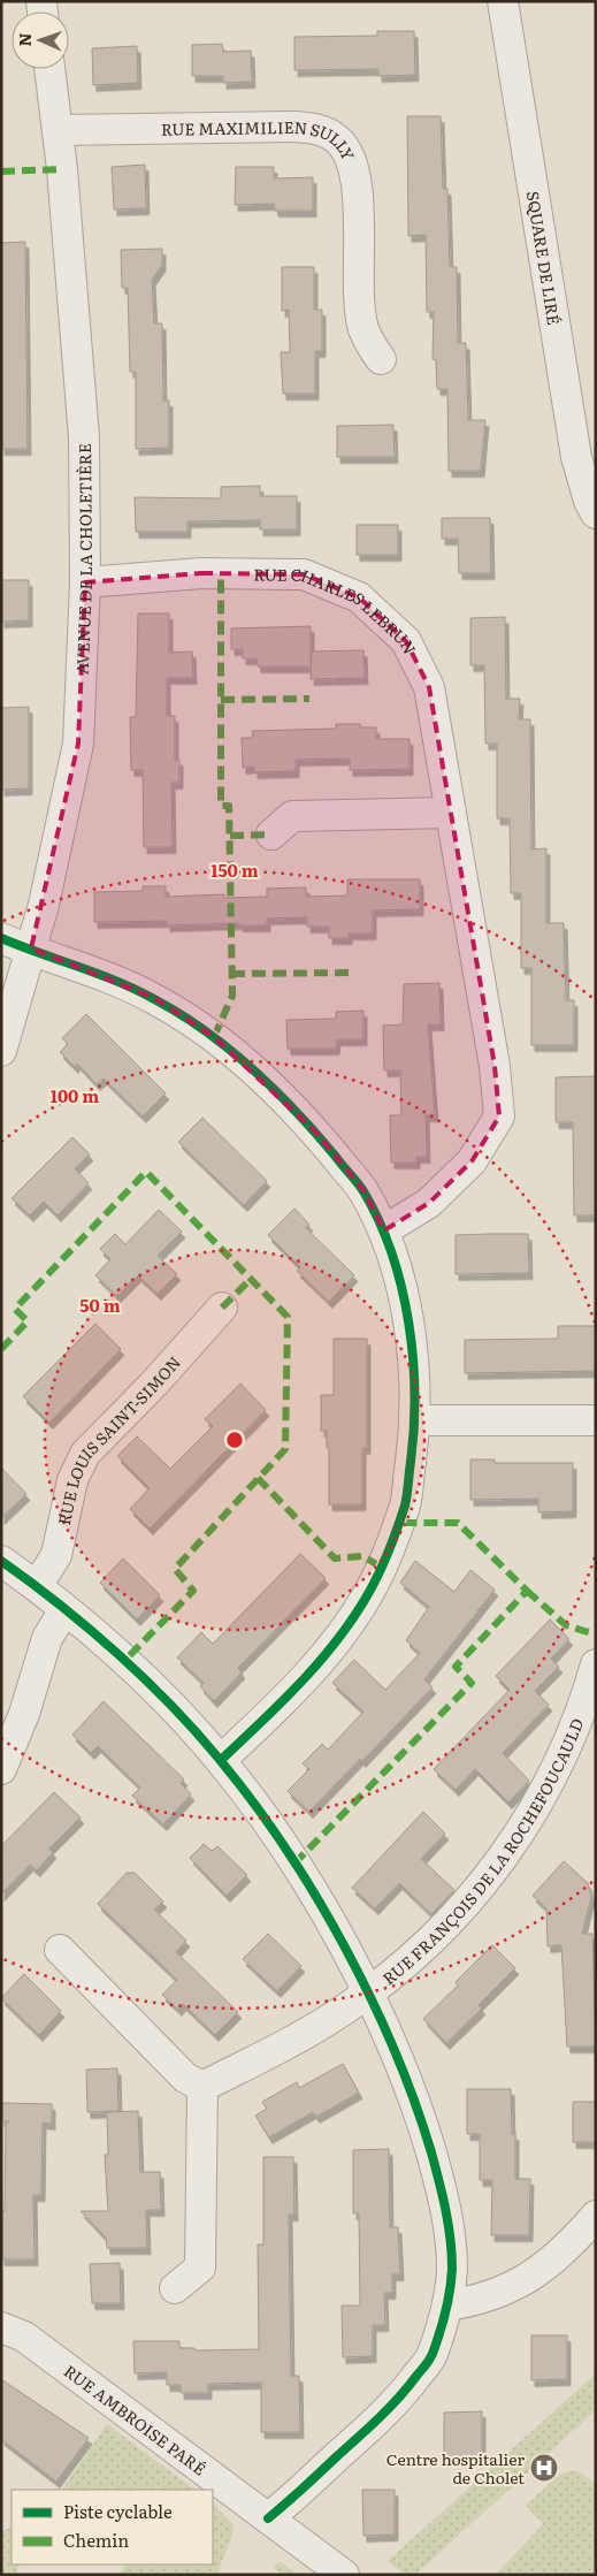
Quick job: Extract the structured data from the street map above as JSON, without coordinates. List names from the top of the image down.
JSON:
{
  "streets": {
    "street": [
      "RUE MAXIMILIEN SULLY",
      "SQUARE DE LIRÉ",
      "AVENUE DE LA CHOLETIÈRE",
      "RUE CHARLES LEBRUN",
      "RUE LOUIS SAINT-SIMON",
      "RUE FRANÇOIS DE LA ROCHEFOUCAULD",
      "RUE AMBROISE PARÉ"
    ]
  },
  "crossings": [
    ["RUE MAXIMILIEN SULLY", "AVENUE DE LA CHOLETIÈRE"],
    ["AVENUE DE LA CHOLETIÈRE", "RUE CHARLES LEBRUN"]
  ],
  "places": {
    "hospital": ["Centre hospitalier de Cholet"]
  },
  "legend": ["Piste cyclable", "Chemin"],
  "north": "left",
  "rings": ["150 m", "100 m", "50 m"]
}
